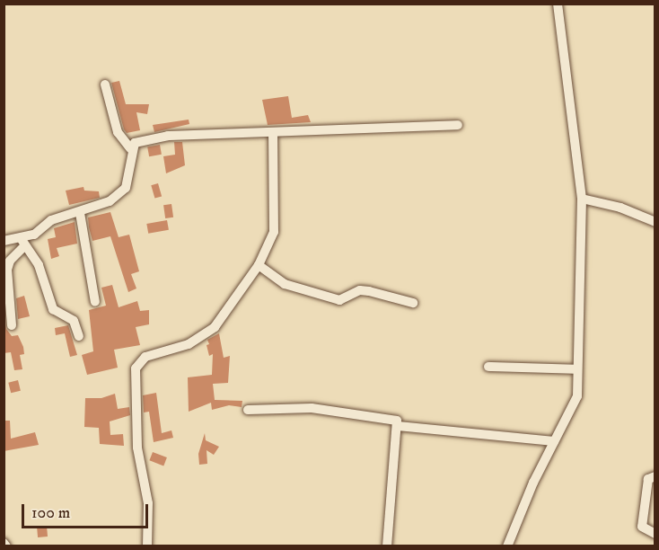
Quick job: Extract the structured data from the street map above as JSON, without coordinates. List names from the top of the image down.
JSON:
{
  "scale_bar": "100 m"
}
